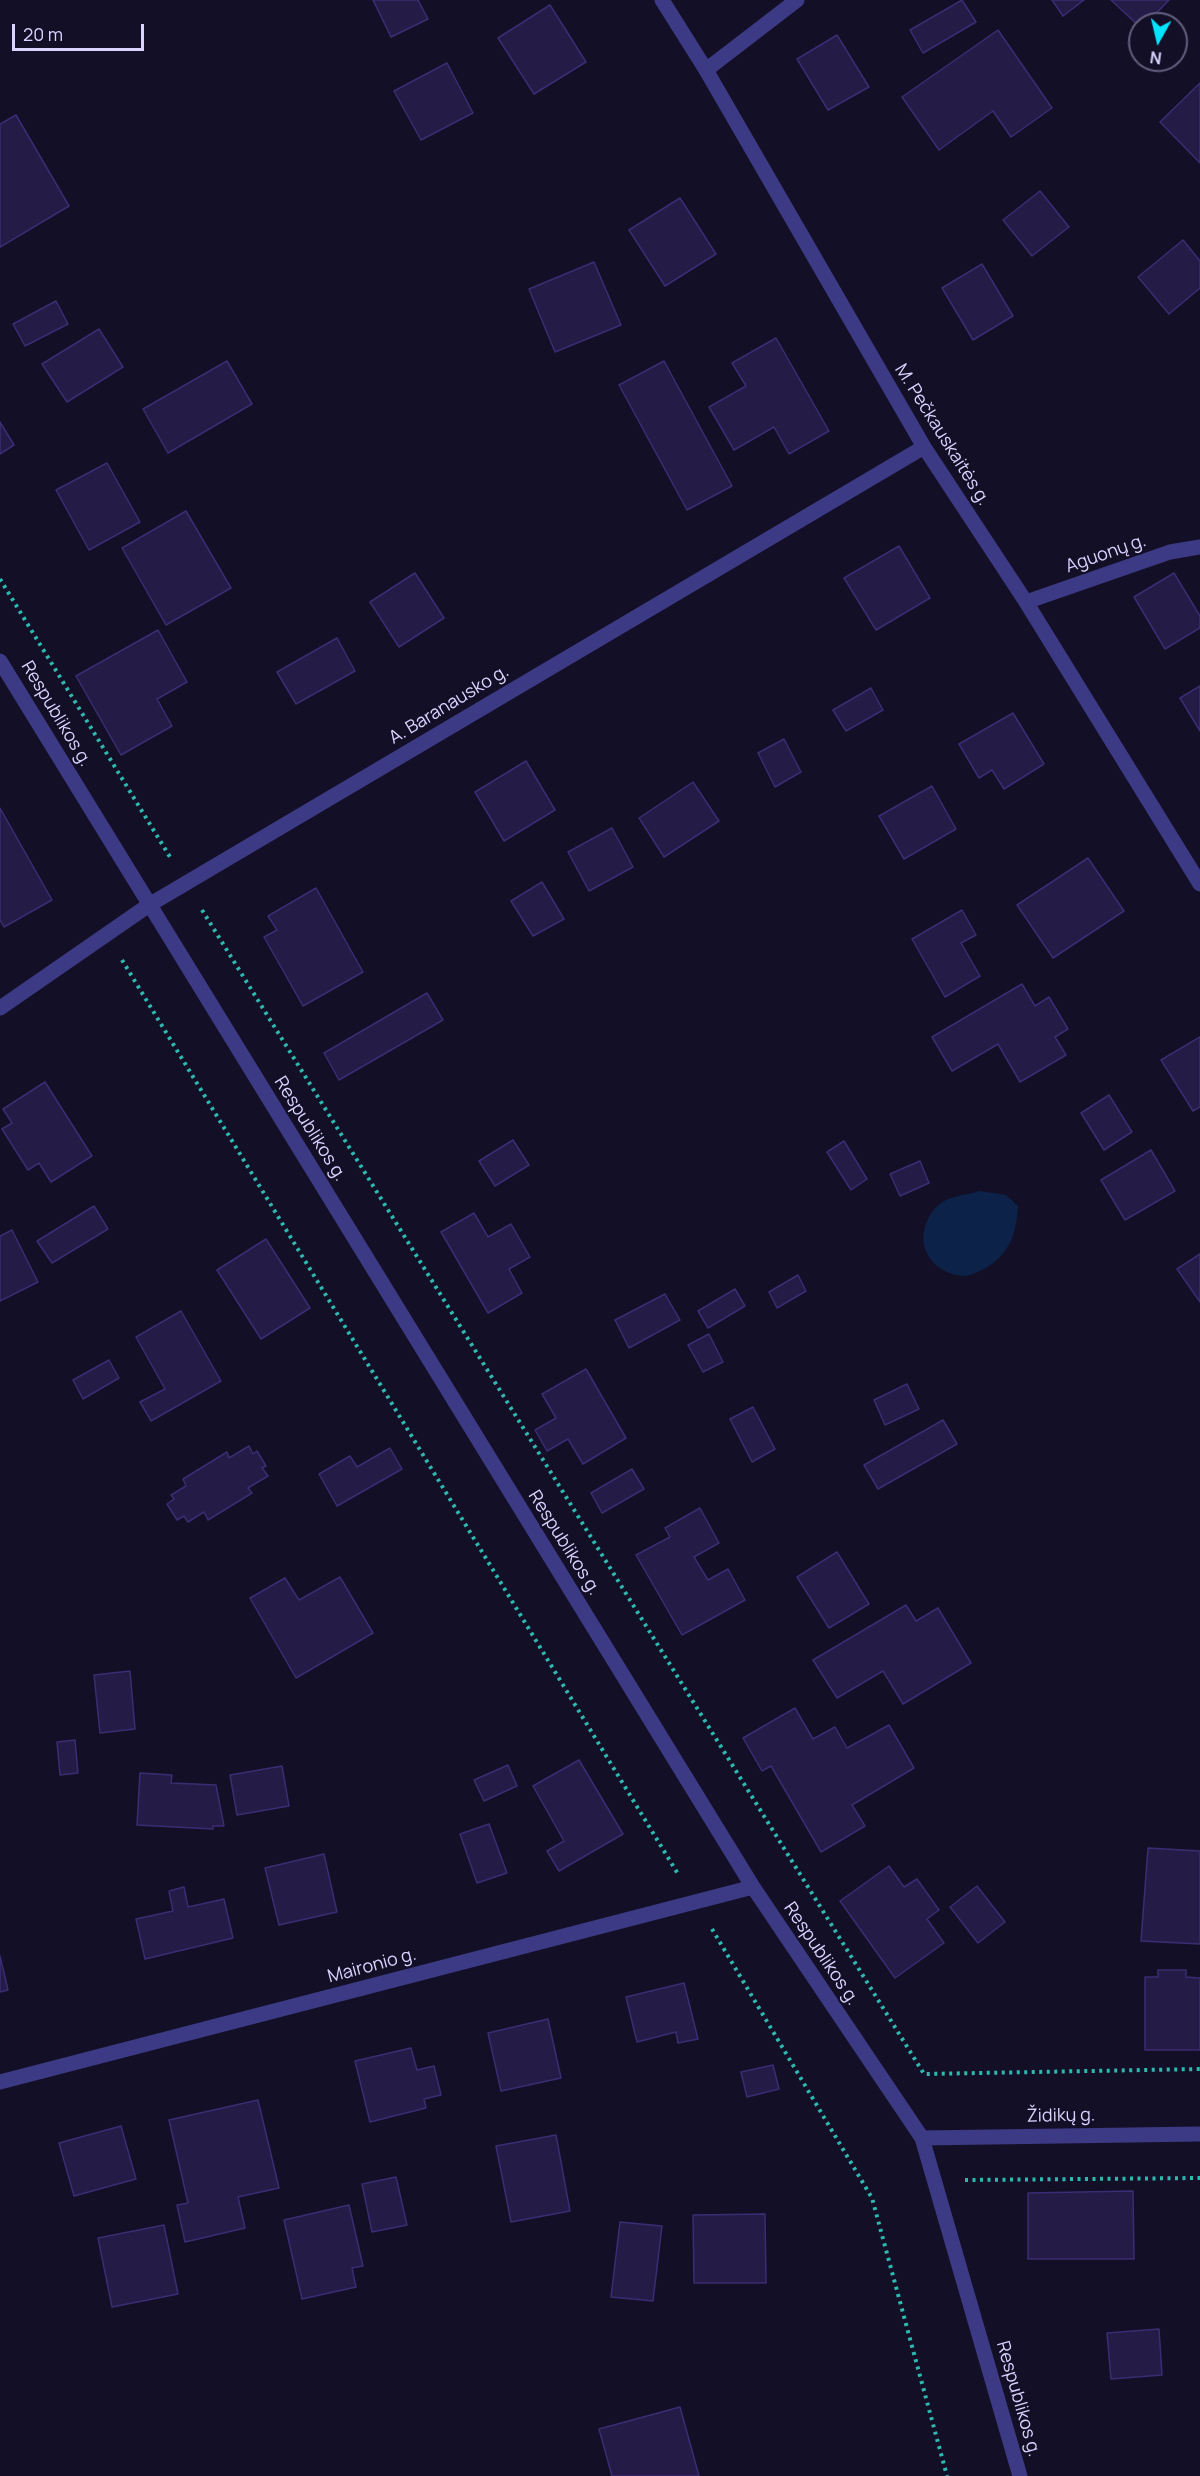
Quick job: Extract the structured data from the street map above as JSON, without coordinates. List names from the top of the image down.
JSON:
{
  "streets": {
    "street": [
      "M. Pečkauskaitės g.",
      "Aguonų g.",
      "A. Baranausko g.",
      "Respublikos g.",
      "Maironio g.",
      "Židikų g."
    ]
  },
  "crossings": [
    ["M. Pečkauskaitės g.", "Aguonų g."],
    ["M. Pečkauskaitės g.", "A. Baranausko g."],
    ["A. Baranausko g.", "Respublikos g."],
    ["Respublikos g.", "Maironio g."],
    ["Respublikos g.", "Židikų g."]
  ],
  "scale_bar": "20 m",
  "north": "bottom"
}
